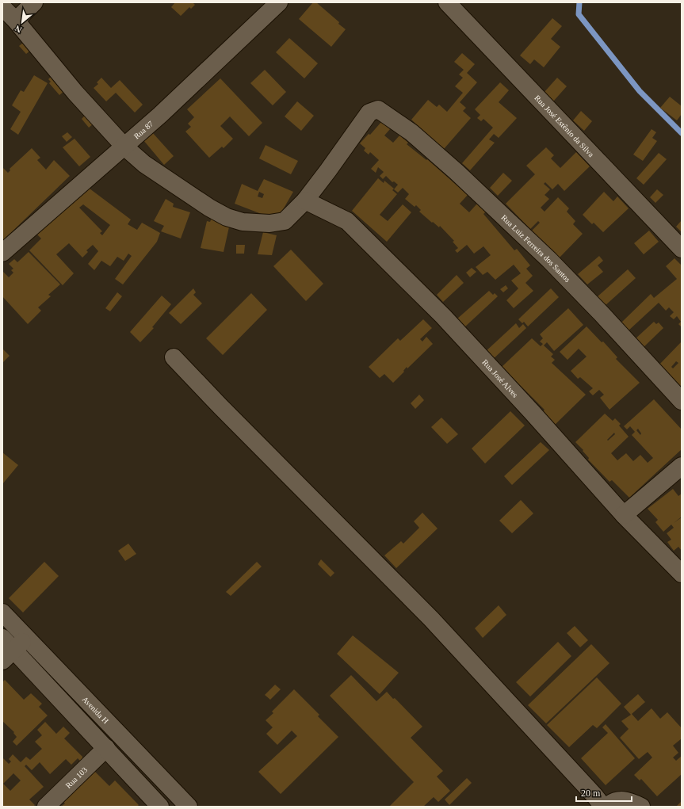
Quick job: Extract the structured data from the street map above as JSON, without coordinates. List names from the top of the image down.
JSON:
{
  "streets": {
    "street": [
      "Rua José Estênio da Silva",
      "Rua 87",
      "Rua Luiz Ferreira dos Santos",
      "Rua José Alves",
      "Avenida H",
      "Rua 103"
    ]
  },
  "crossings": [
    ["Rua Luiz Ferreira dos Santos", "Rua José Alves"]
  ],
  "scale_bar": "20 m",
  "north": "bottom left"
}
